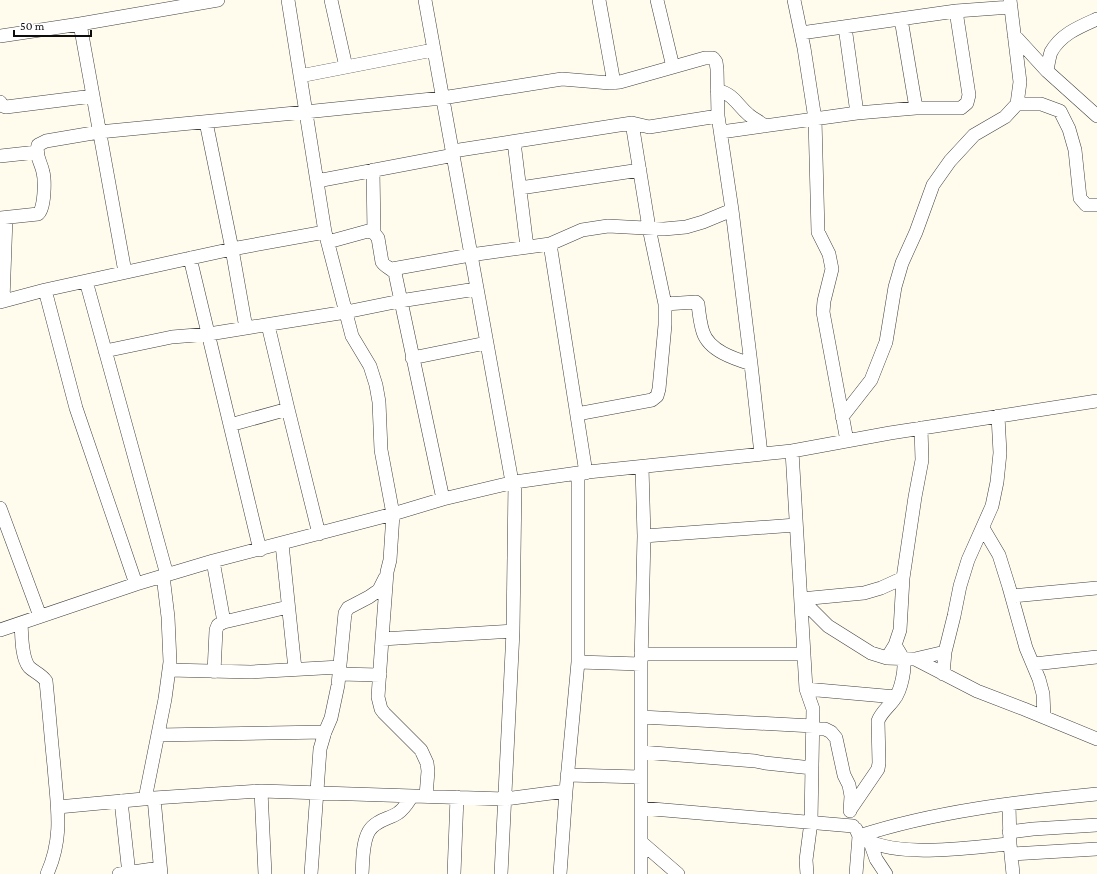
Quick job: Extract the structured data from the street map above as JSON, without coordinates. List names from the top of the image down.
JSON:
{
  "scale_bar": "50 m"
}
